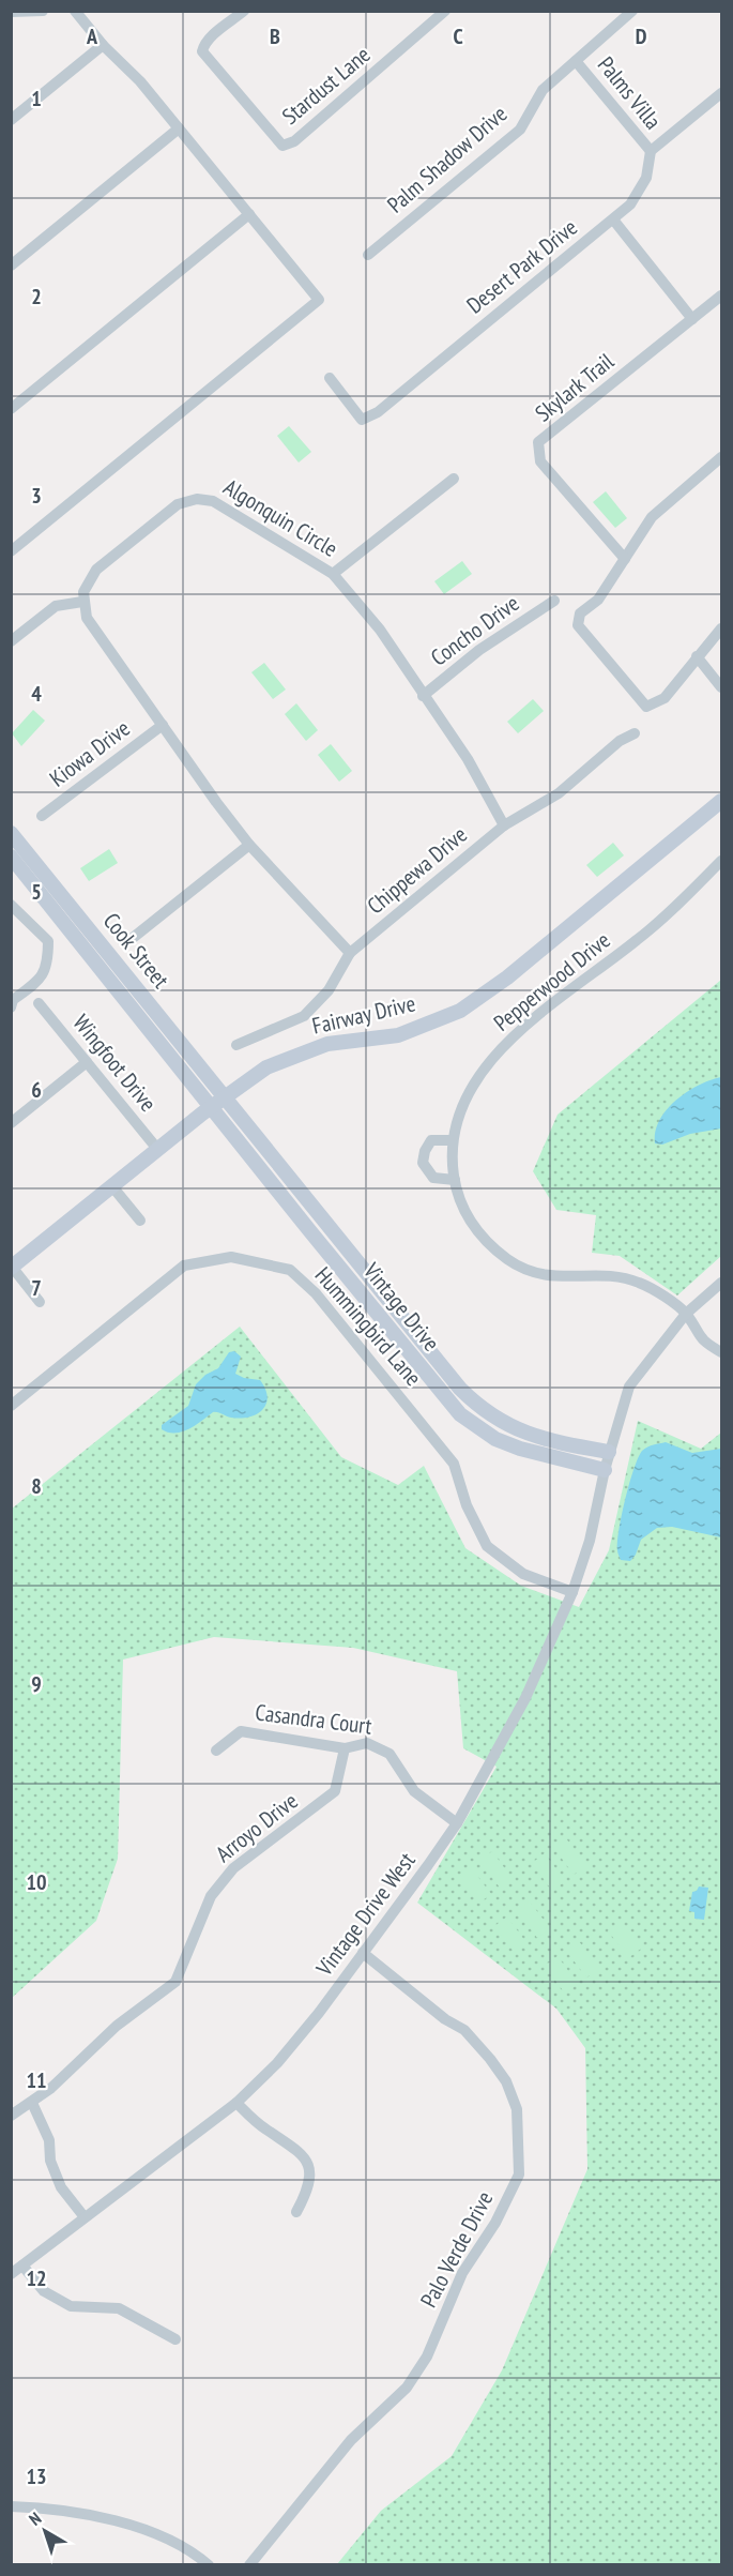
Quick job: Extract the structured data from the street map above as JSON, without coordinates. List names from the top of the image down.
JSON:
{
  "streets": {
    "street": [
      "Stardust Lane",
      "Palms Villa",
      "Palm Shadow Drive",
      "Desert Park Drive",
      "Skylark Trail",
      "Algonquin Circle",
      "Concho Drive",
      "Kiowa Drive",
      "Chippewa Drive",
      "Cook Street",
      "Pepperwood Drive",
      "Fairway Drive",
      "Wingfoot Drive",
      "Vintage Drive",
      "Hummingbird Lane",
      "Casandra Court",
      "Arroyo Drive",
      "Vintage Drive West",
      "Palo Verde Drive"
    ]
  },
  "crossings": [
    ["Palms Villa", "Palm Shadow Drive"],
    ["Palms Villa", "Desert Park Drive"],
    ["Algonquin Circle", "Concho Drive"],
    ["Algonquin Circle", "Chippewa Drive"],
    ["Cook Street", "Fairway Drive"],
    ["Cook Street", "Vintage Drive"],
    ["Pepperwood Drive", "Vintage Drive West"],
    ["Fairway Drive", "Wingfoot Drive"],
    ["Fairway Drive", "Vintage Drive"],
    ["Vintage Drive", "Vintage Drive West"],
    ["Hummingbird Lane", "Vintage Drive West"],
    ["Casandra Court", "Arroyo Drive"],
    ["Casandra Court", "Vintage Drive West"],
    ["Vintage Drive West", "Palo Verde Drive"]
  ],
  "north": "top left",
  "grid": {
    "columns": [
      "A",
      "B",
      "C",
      "D"
    ],
    "rows": [
      "1",
      "2",
      "3",
      "4",
      "5",
      "6",
      "7",
      "8",
      "9",
      "10",
      "11",
      "12",
      "13"
    ]
  }
}
